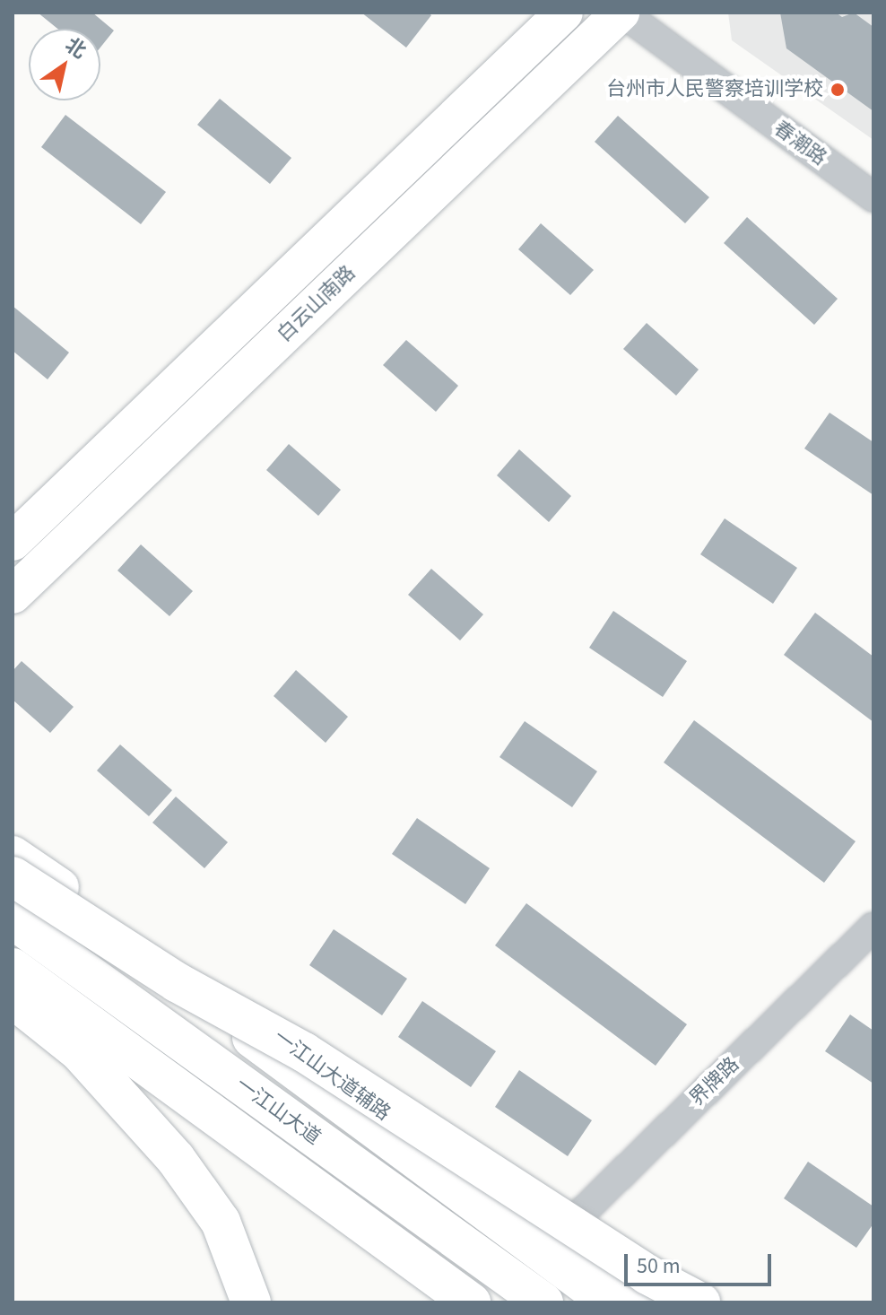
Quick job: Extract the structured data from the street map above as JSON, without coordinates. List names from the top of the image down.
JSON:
{
  "streets": {
    "highway": ["一江山大道"],
    "main road": ["白云山南路", "一江山大道辅路"],
    "street": ["春潮路", "界牌路"]
  },
  "crossings": [
    ["春潮路", "白云山南路"],
    ["一江山大道辅路", "界牌路"]
  ],
  "places": ["台州市人民警察培训学校"],
  "scale_bar": "50 m",
  "north": "top right"
}
